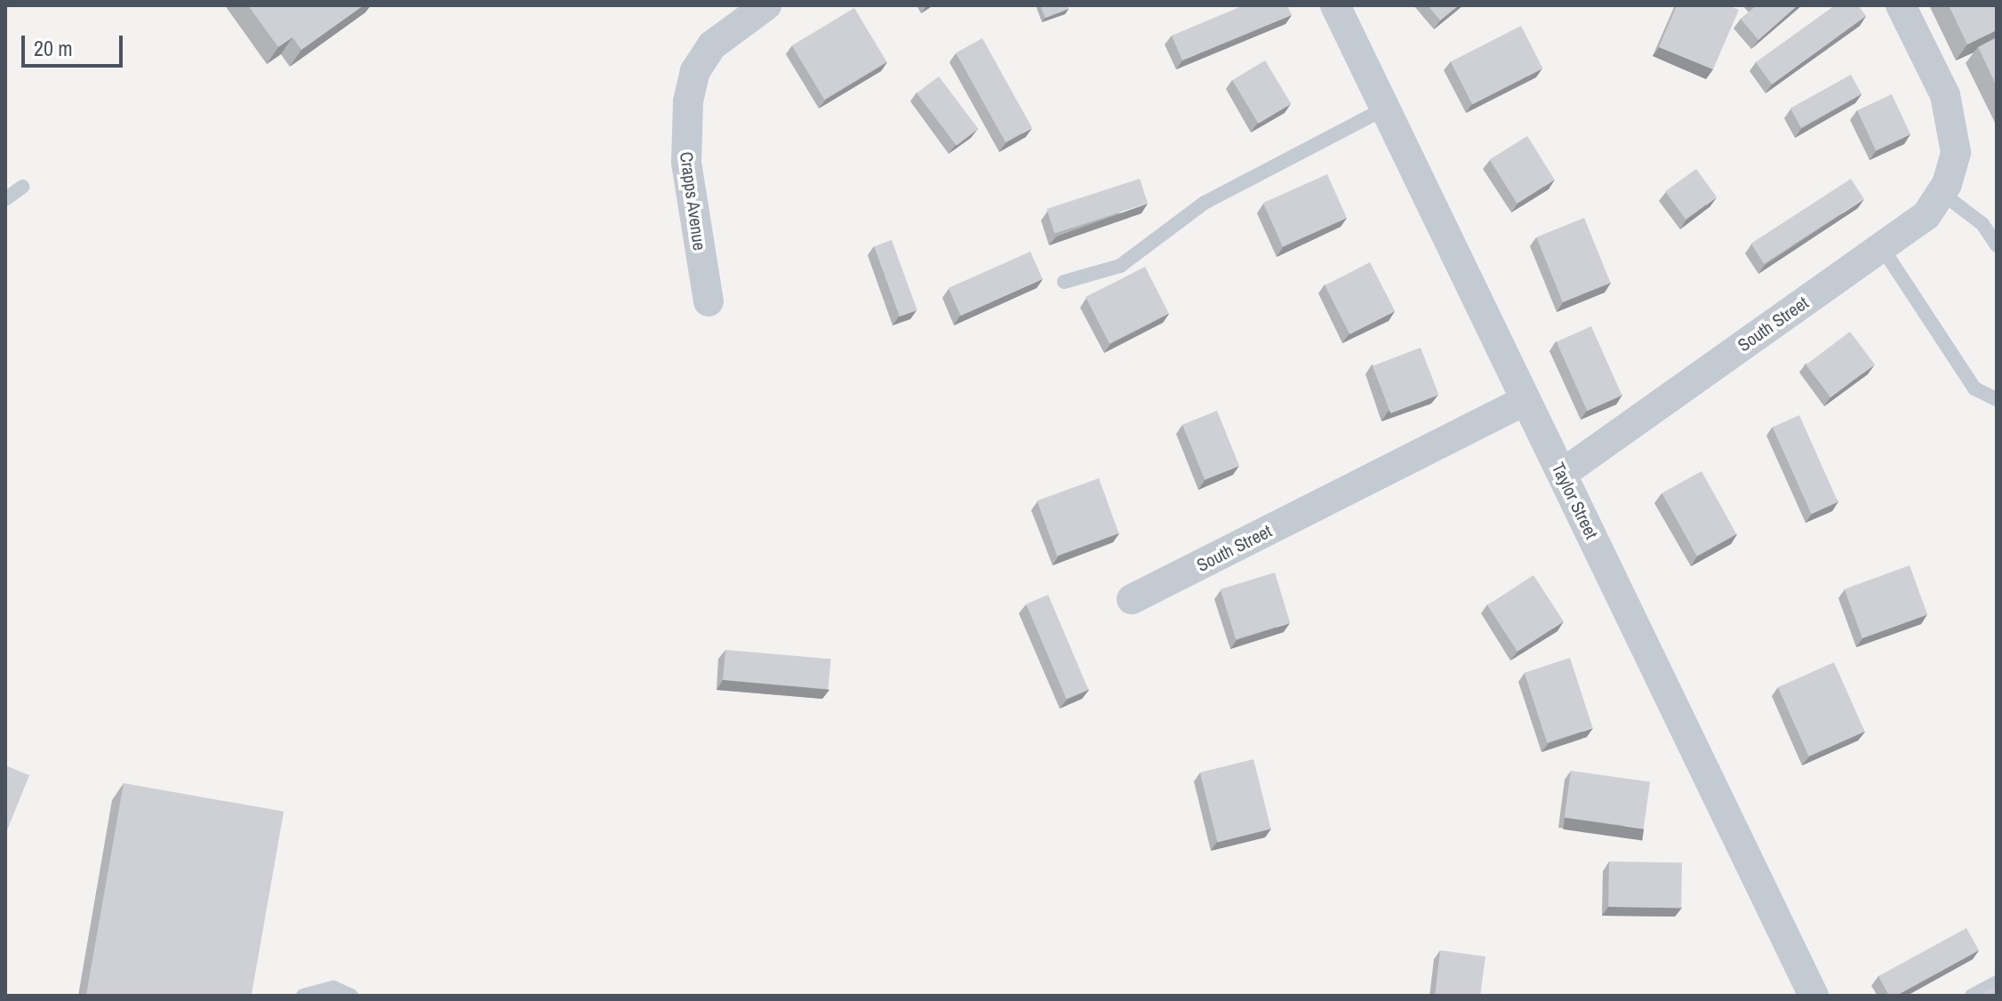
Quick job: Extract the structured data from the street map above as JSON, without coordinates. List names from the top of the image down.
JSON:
{
  "streets": {
    "street": ["Crapps Avenue", "South Street", "Taylor Street"]
  },
  "crossings": [
    ["South Street", "Taylor Street"]
  ],
  "scale_bar": "20 m"
}
